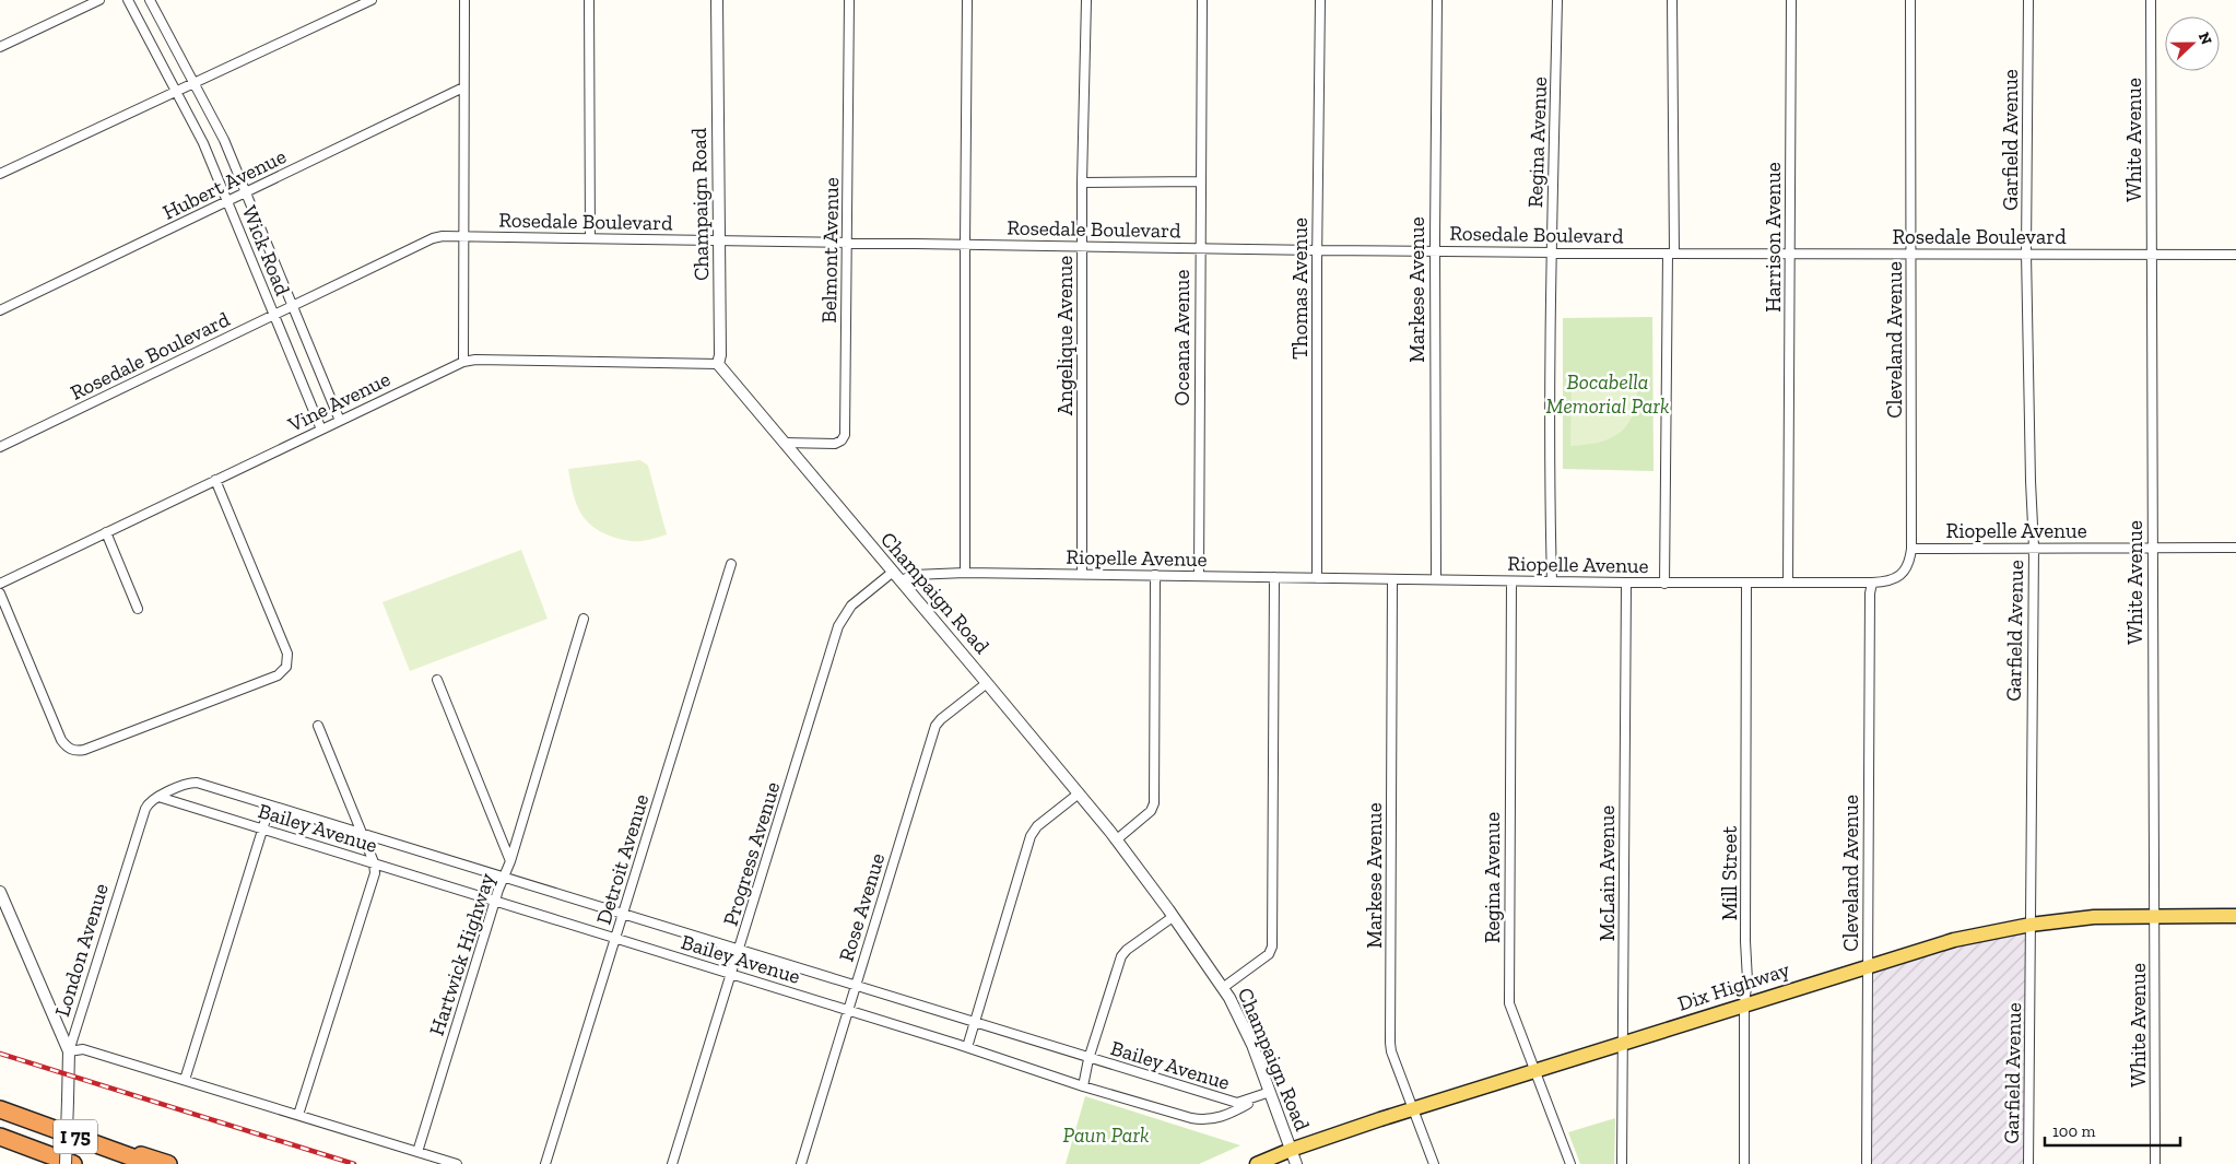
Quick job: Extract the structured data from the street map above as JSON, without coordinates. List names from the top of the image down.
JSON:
{
  "streets": {
    "highway": ["I 75"],
    "main road": ["Dix Highway"],
    "street": [
      "Garfield Avenue",
      "White Avenue",
      "Regina Avenue",
      "Hubert Avenue",
      "Champaign Road",
      "Rosedale Boulevard",
      "Harrison Avenue",
      "Wick Road",
      "Belmont Avenue",
      "Thomas Avenue",
      "Markese Avenue",
      "Angelique Avenue",
      "Oceana Avenue",
      "Cleveland Avenue",
      "Vine Avenue",
      "Riopelle Avenue",
      "Bailey Avenue",
      "Progress Avenue",
      "Detroit Avenue",
      "McLain Avenue",
      "Mill Street",
      "Rose Avenue",
      "London Avenue",
      "Hartwick Highway"
    ]
  },
  "crossings": [
    ["Garfield Avenue", "Rosedale Boulevard"],
    ["Garfield Avenue", "Riopelle Avenue"],
    ["Garfield Avenue", "Dix Highway"],
    ["White Avenue", "Rosedale Boulevard"],
    ["White Avenue", "Riopelle Avenue"],
    ["White Avenue", "Dix Highway"],
    ["Regina Avenue", "Rosedale Boulevard"],
    ["Regina Avenue", "Riopelle Avenue"],
    ["Regina Avenue", "Dix Highway"],
    ["Hubert Avenue", "Wick Road"],
    ["Champaign Road", "Rosedale Boulevard"],
    ["Champaign Road", "Belmont Avenue"],
    ["Champaign Road", "Vine Avenue"],
    ["Champaign Road", "Riopelle Avenue"],
    ["Champaign Road", "Bailey Avenue"],
    ["Champaign Road", "Progress Avenue"],
    ["Champaign Road", "Rose Avenue"],
    ["Champaign Road", "Dix Highway"],
    ["Rosedale Boulevard", "Harrison Avenue"],
    ["Rosedale Boulevard", "Wick Road"],
    ["Rosedale Boulevard", "Belmont Avenue"],
    ["Rosedale Boulevard", "Thomas Avenue"],
    ["Rosedale Boulevard", "Markese Avenue"],
    ["Rosedale Boulevard", "Angelique Avenue"],
    ["Rosedale Boulevard", "Oceana Avenue"],
    ["Rosedale Boulevard", "Cleveland Avenue"],
    ["Harrison Avenue", "Riopelle Avenue"],
    ["Wick Road", "Vine Avenue"],
    ["Thomas Avenue", "Riopelle Avenue"],
    ["Markese Avenue", "Riopelle Avenue"],
    ["Markese Avenue", "Dix Highway"],
    ["Angelique Avenue", "Riopelle Avenue"],
    ["Oceana Avenue", "Riopelle Avenue"],
    ["Cleveland Avenue", "Riopelle Avenue"],
    ["Cleveland Avenue", "Dix Highway"],
    ["Riopelle Avenue", "Progress Avenue"],
    ["Riopelle Avenue", "McLain Avenue"],
    ["Riopelle Avenue", "Mill Street"],
    ["Bailey Avenue", "Progress Avenue"],
    ["Bailey Avenue", "Detroit Avenue"],
    ["Bailey Avenue", "Rose Avenue"],
    ["Bailey Avenue", "London Avenue"],
    ["Bailey Avenue", "Hartwick Highway"],
    ["McLain Avenue", "Dix Highway"],
    ["Mill Street", "Dix Highway"]
  ],
  "parks": ["Bocabella Memorial Park", "Paun Park"],
  "scale_bar": "100 m",
  "north": "right"
}
